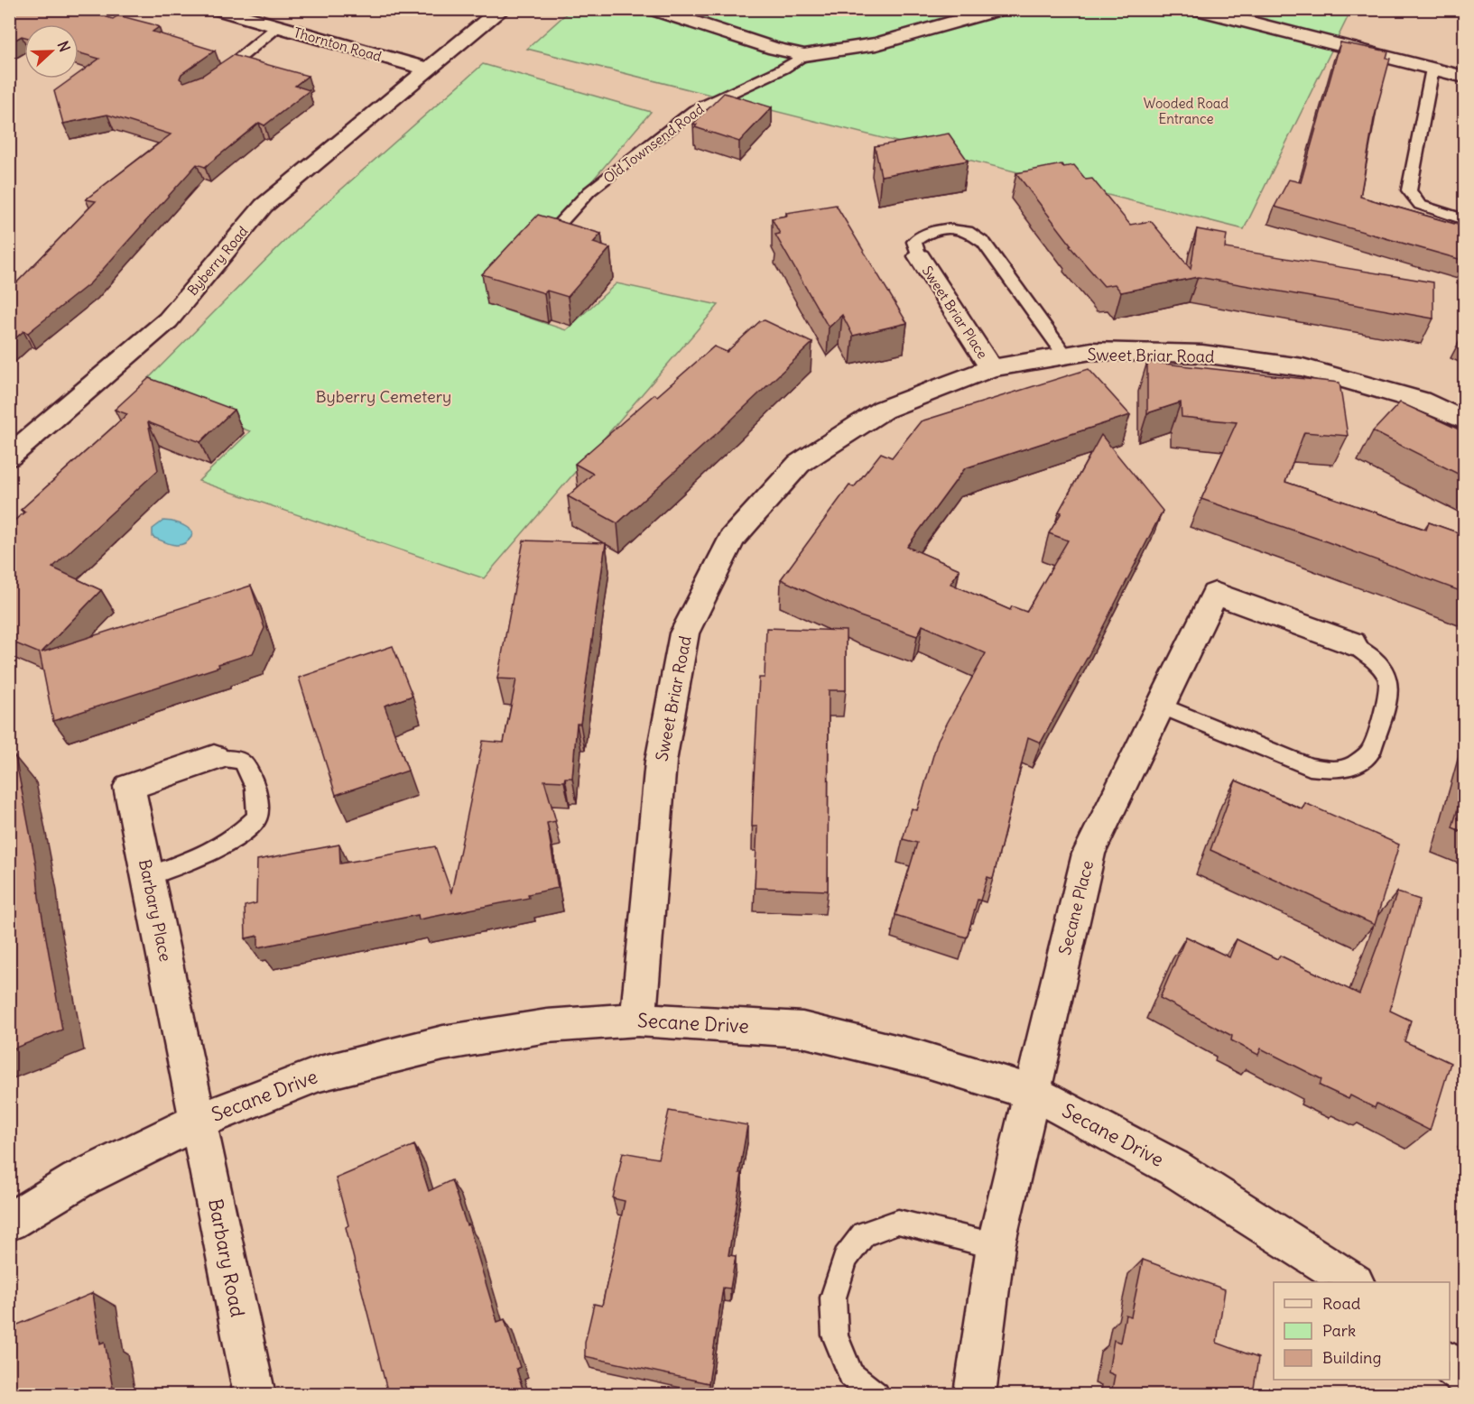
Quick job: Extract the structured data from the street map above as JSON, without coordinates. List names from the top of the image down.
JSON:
{
  "streets": {
    "street": [
      "Thornton Road",
      "Old Townsend Road",
      "Byberry Road",
      "Sweet Briar Place",
      "Sweet Briar Road",
      "Secane Place",
      "Barbary Place",
      "Secane Drive",
      "Barbary Road"
    ]
  },
  "crossings": [
    ["Thornton Road", "Byberry Road"],
    ["Sweet Briar Place", "Sweet Briar Road"],
    ["Sweet Briar Road", "Secane Drive"],
    ["Secane Place", "Secane Drive"],
    ["Barbary Place", "Secane Drive"],
    ["Barbary Place", "Barbary Road"],
    ["Secane Drive", "Barbary Road"]
  ],
  "parks": ["Wooded Road Entrance", "Byberry Cemetery"],
  "legend": ["Road", "Park", "Building"],
  "north": "right"
}
